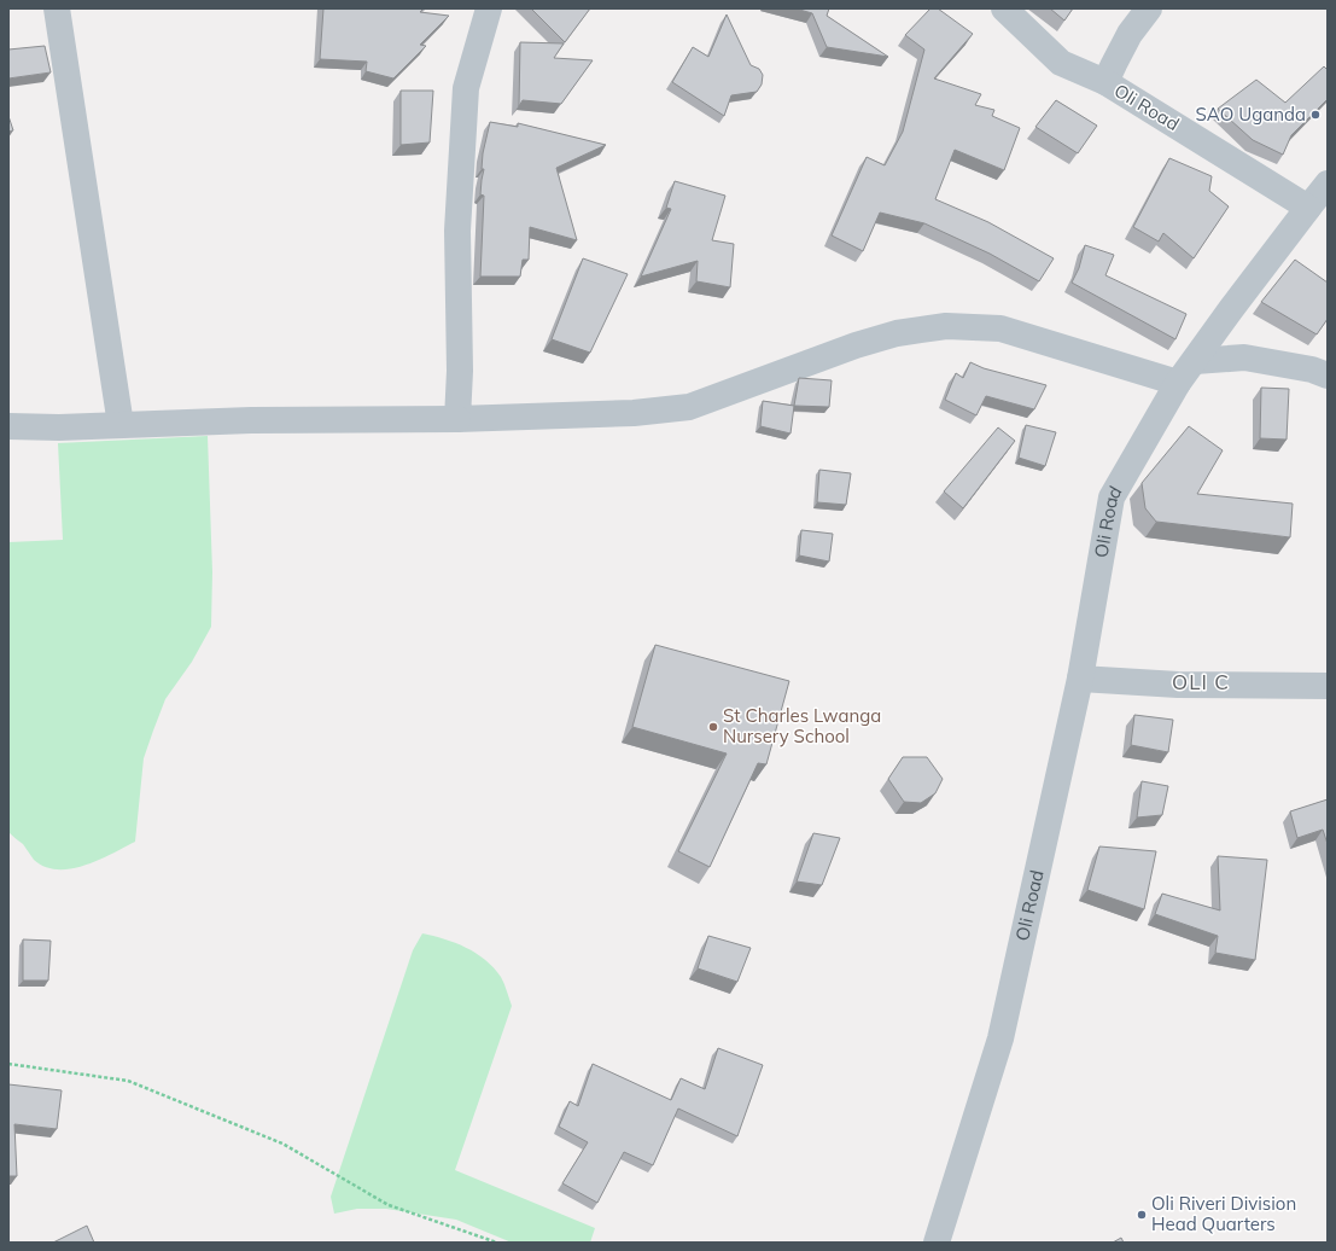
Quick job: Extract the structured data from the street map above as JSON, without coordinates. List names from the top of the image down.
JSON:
{
  "streets": {
    "street": ["Oli Road"]
  },
  "districts": ["OLI C"],
  "places": ["SAO Uganda", "St Charles Lwanga Nursery School", "Oli Riveri Division Head Quarters"]
}
